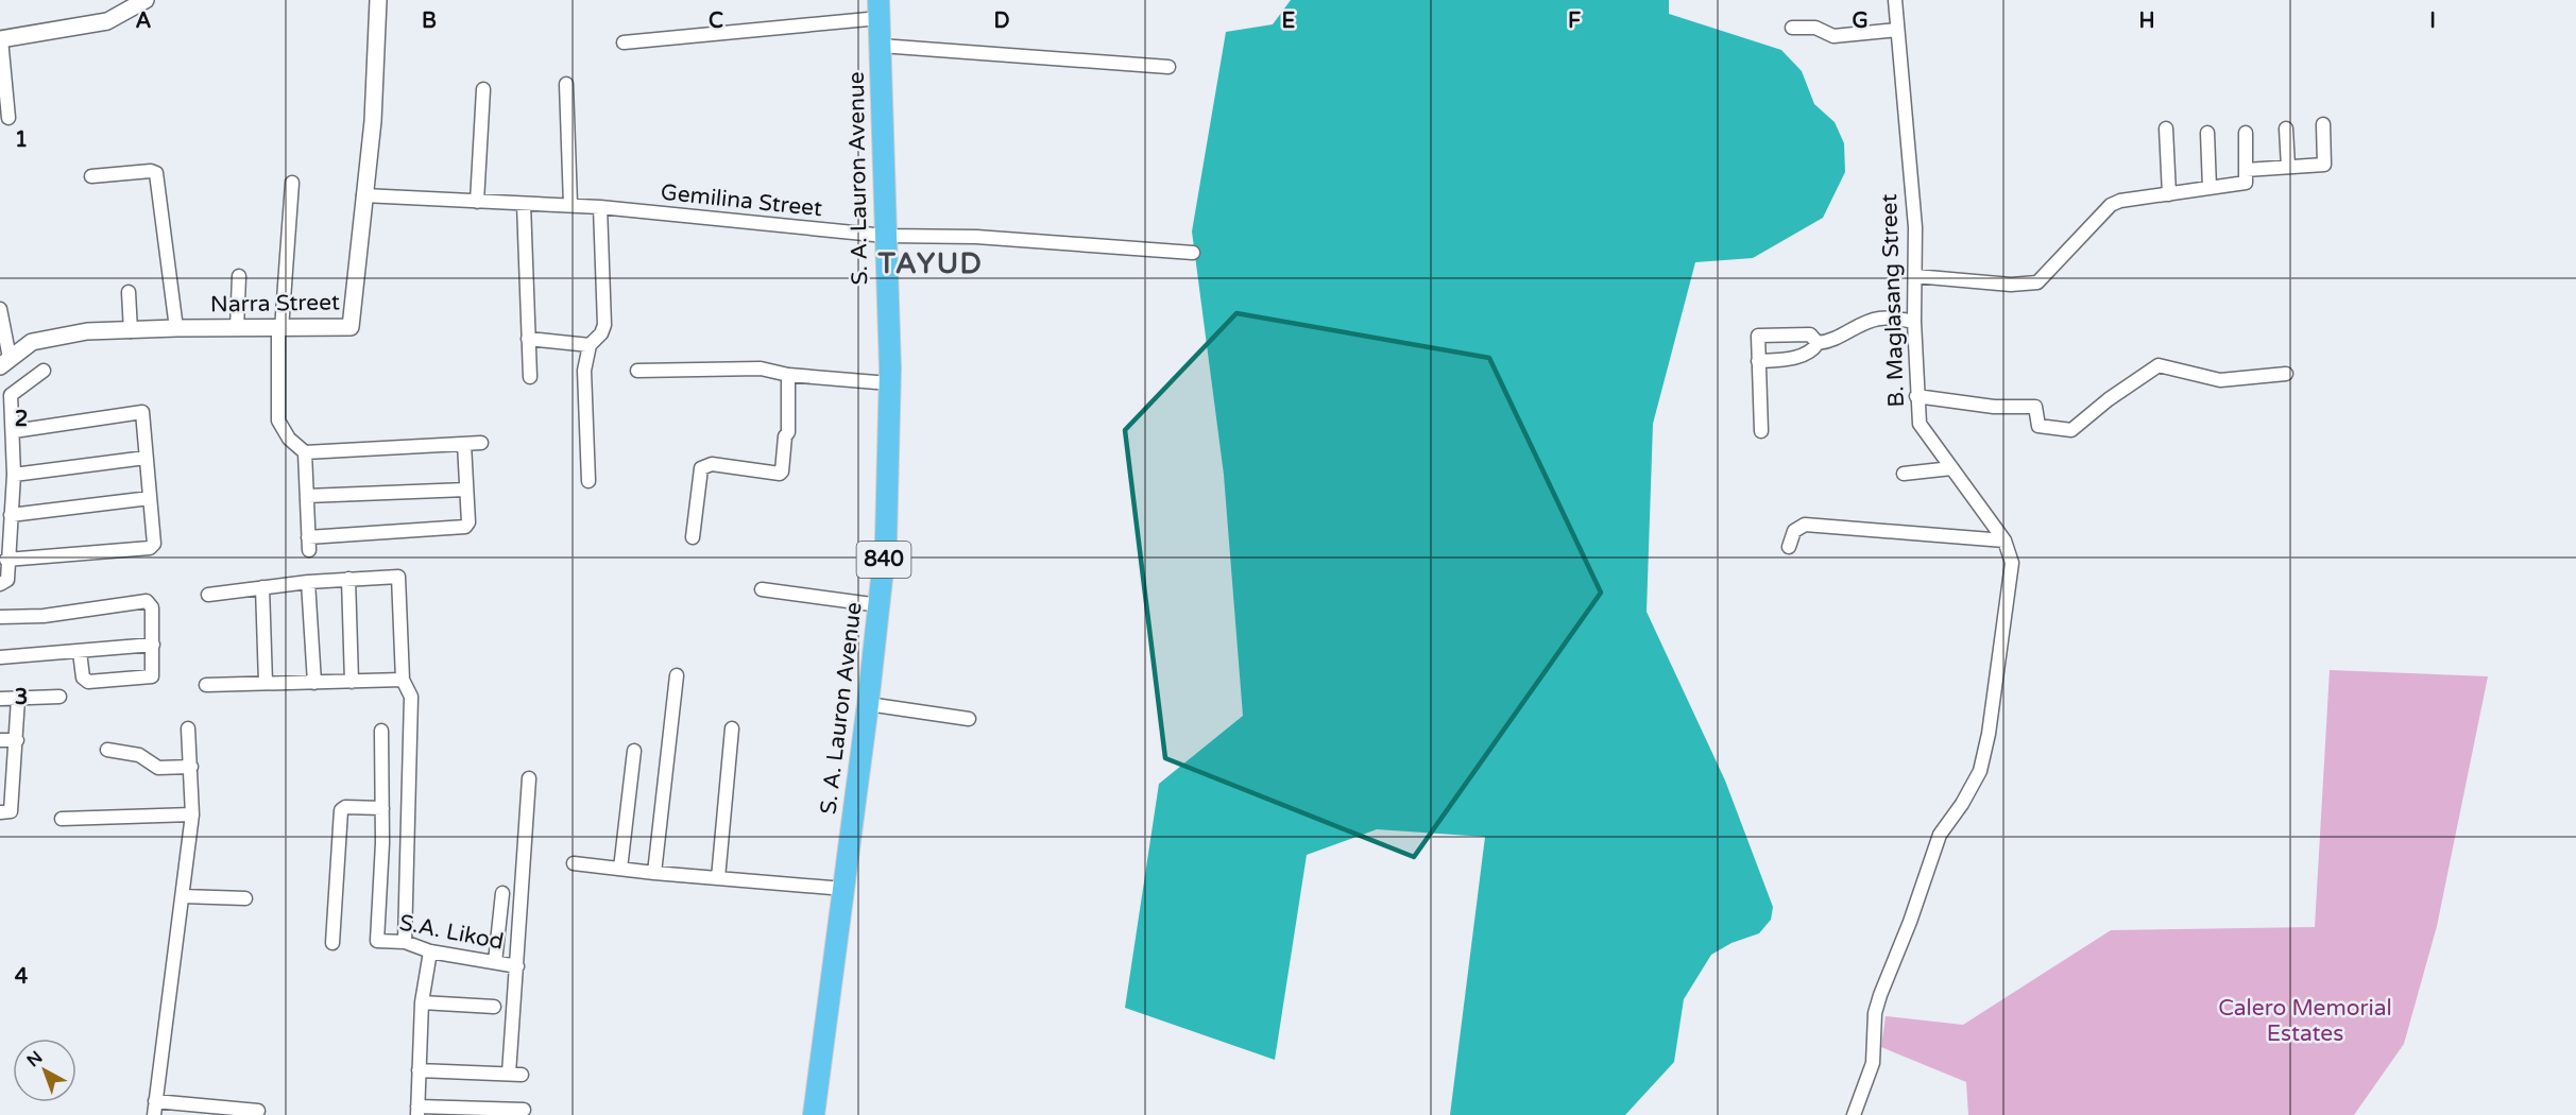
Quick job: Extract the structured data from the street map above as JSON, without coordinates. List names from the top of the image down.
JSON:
{
  "streets": {
    "highway": ["S. A. Lauron Avenue", "840"],
    "street": [
      "Gemilina Street",
      "B. Maglasang Street",
      "Narra Street",
      "S.A. Likod"
    ]
  },
  "crossings": [
    ["S. A. Lauron Avenue", "Gemilina Street"],
    ["Gemilina Street", "Narra Street"]
  ],
  "districts": ["TAYUD"],
  "parks": ["Calero Memorial Estates"],
  "north": "top left",
  "grid": {
    "columns": [
      "A",
      "B",
      "C",
      "D",
      "E",
      "F",
      "G",
      "H",
      "I"
    ],
    "rows": [
      "1",
      "2",
      "3",
      "4"
    ]
  }
}
